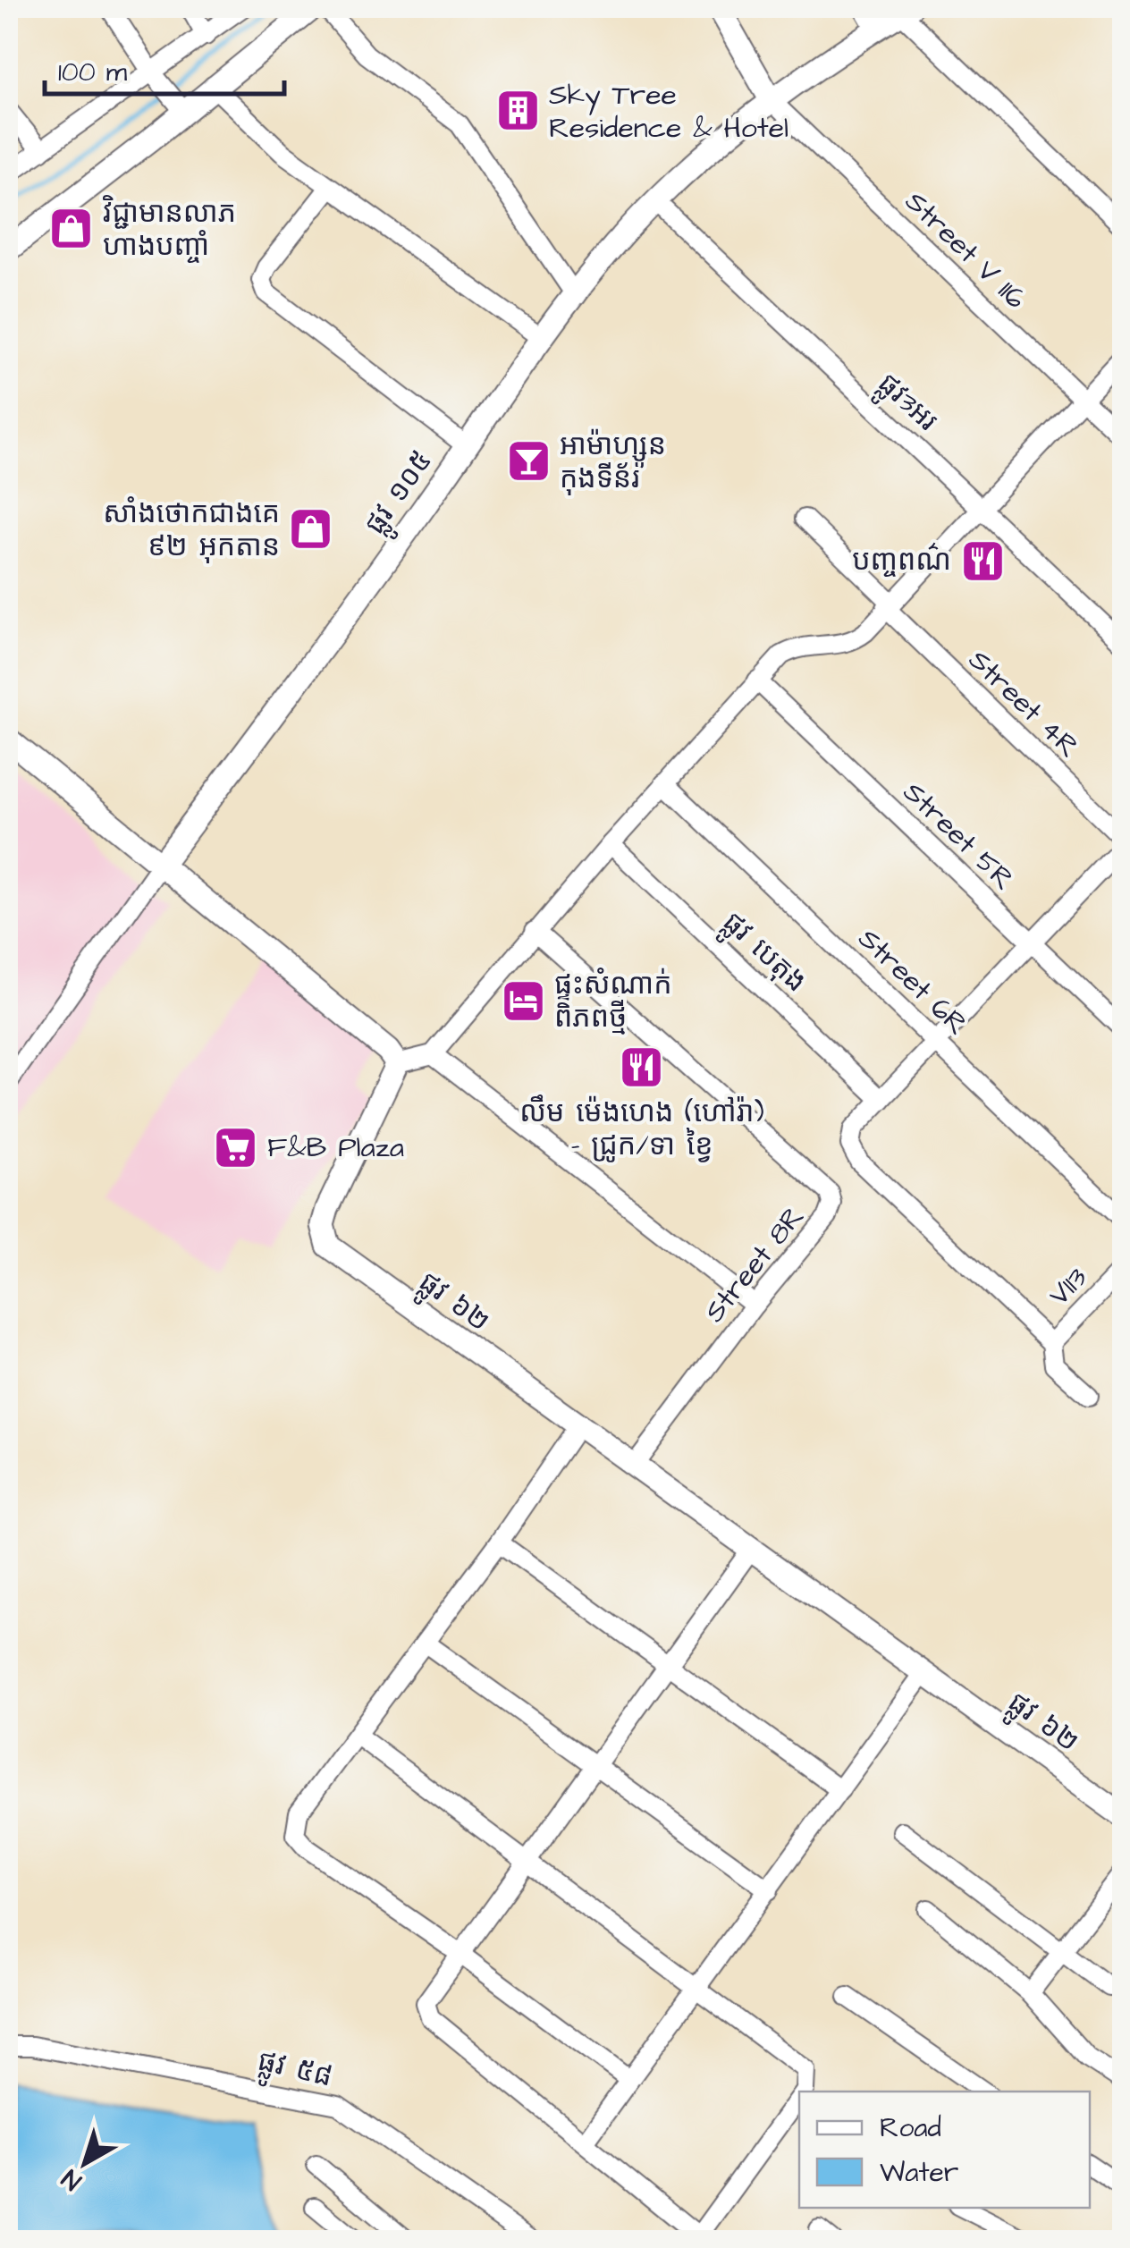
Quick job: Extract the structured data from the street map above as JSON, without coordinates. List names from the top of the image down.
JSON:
{
  "streets": {
    "street": [
      "Street V 116",
      "ផ្លូវ3អរ",
      "ផ្លូវ ១០៥",
      "Street 4R",
      "Street 5R",
      "ផ្លូវ បេតុង",
      "Street 6R",
      "Street 8R",
      "V113",
      "ផ្លូវ ៦២",
      "ផ្លូវ ៥៨"
    ]
  },
  "crossings": [
    ["Street V 116", "ផ្លូវ ១០៥"],
    ["ផ្លូវ3អរ", "ផ្លូវ ១០៥"],
    ["Street 8R", "ផ្លូវ ៦២"]
  ],
  "places": {
    "building": ["Sky Tree Residence & Hotel"],
    "shop": ["វិជ្ជាមានលាភ ហាងបញ្ចាំ", "សាំងថោកជាងគេ ៩២ អុកតាន"],
    "bar": ["អាម៉ាហ្សូន កុងទីន័រ"],
    "restaurant": ["បញ្ចពណ៌", "លឹម ម៉េងហេង (ហៅរ៉ា) - ជ្រូក/ទា ខ្វៃ"],
    "hotel": ["ផ្ទះសំណាក់ ពិភពថ្មី"],
    "supermarket": ["F&B Plaza"]
  },
  "legend": ["Road", "Water"],
  "scale_bar": "100 m",
  "north": "bottom left"
}
